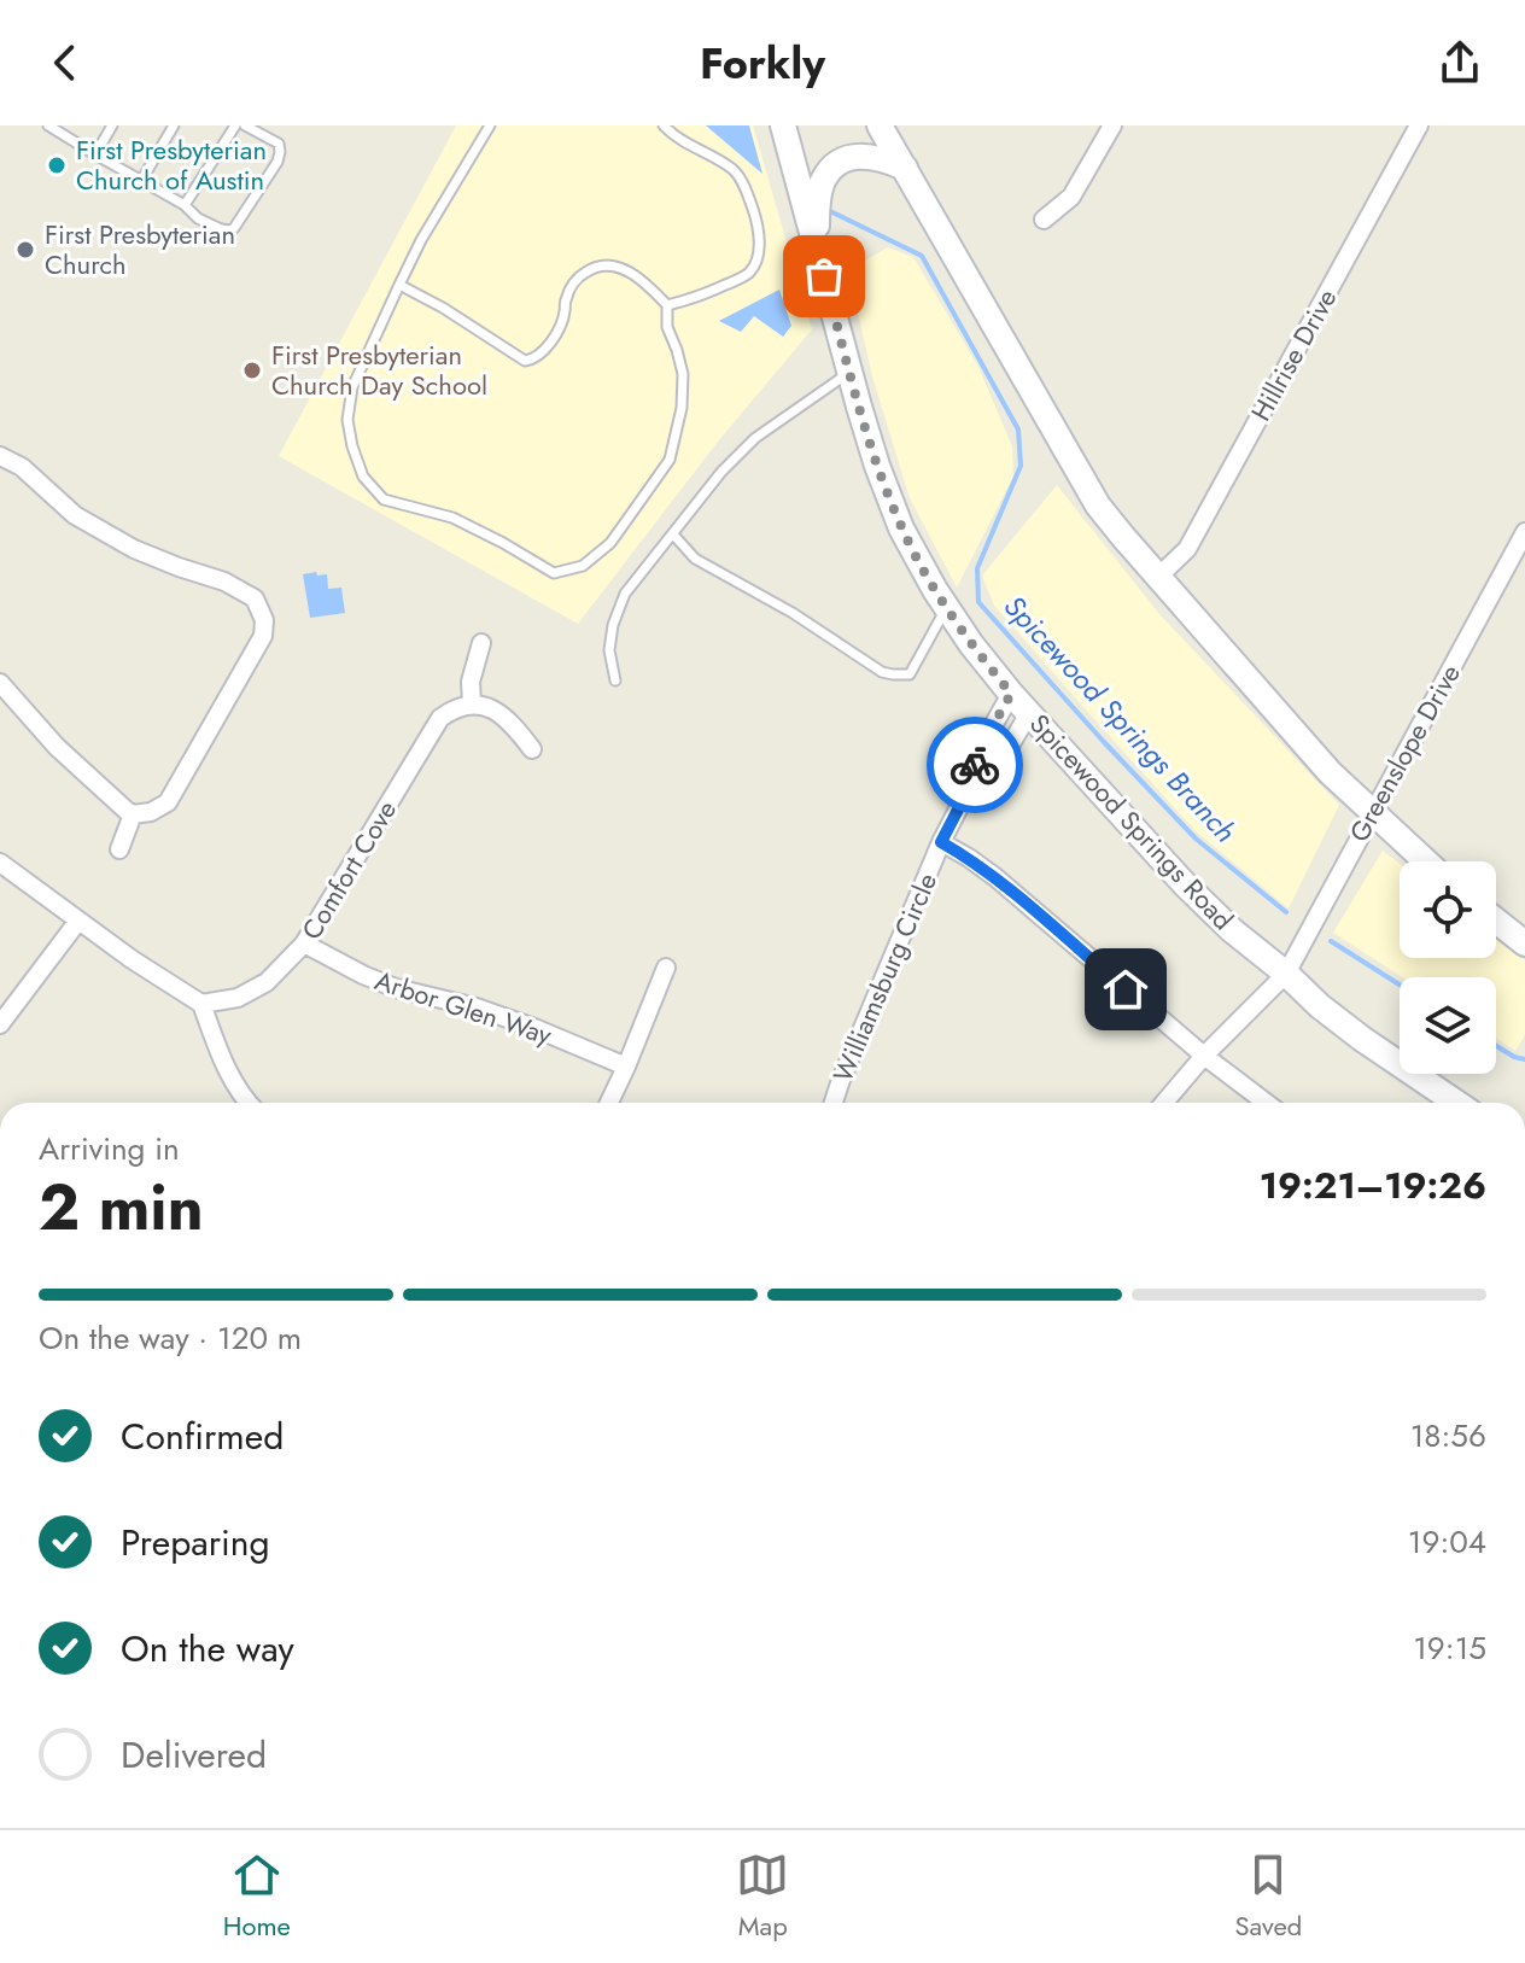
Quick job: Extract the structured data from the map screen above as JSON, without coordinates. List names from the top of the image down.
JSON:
{
  "streets": {
    "main road": ["Spicewood Springs Road"],
    "street": [
      "Hillrise Drive",
      "Greenslope Drive",
      "Comfort Cove",
      "Williamsburg Circle",
      "Arbor Glen Way"
    ]
  },
  "crossings": [
    ["Greenslope Drive", "Spicewood Springs Road"],
    ["Greenslope Drive", "Williamsburg Circle"],
    ["Spicewood Springs Road", "Williamsburg Circle"],
    ["Comfort Cove", "Arbor Glen Way"]
  ],
  "water": ["Spicewood Springs Branch"],
  "places": ["First Presbyterian Church of Austin", "First Presbyterian Church", "First Presbyterian Church Day School"],
  "page": {
    "header": "Forkly",
    "heading": ["2 min", "Arriving in", "19:21–19:26"],
    "bar": "On the way · 120 m",
    "list": [
      ["Confirmed", "18:56"],
      ["Preparing", "19:04"],
      ["On the way", "19:15"],
      "Delivered"
    ],
    "tabs": ["Home", "Map", "Saved"]
  }
}
